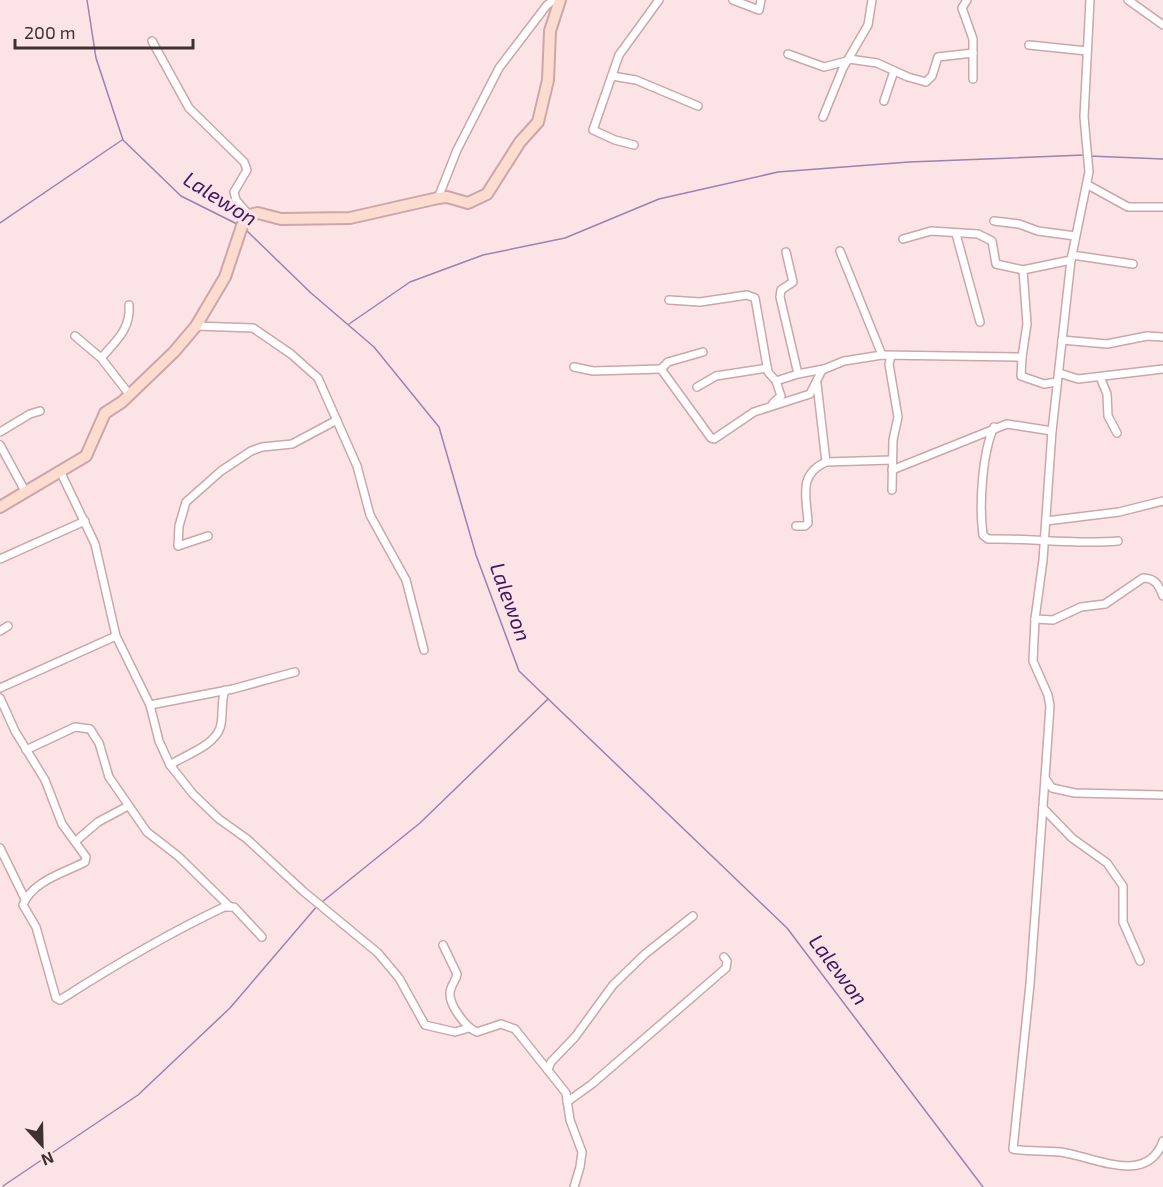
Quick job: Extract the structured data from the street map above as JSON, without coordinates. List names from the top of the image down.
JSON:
{
  "water": ["Lalewon"],
  "scale_bar": "200 m",
  "north": "bottom"
}
